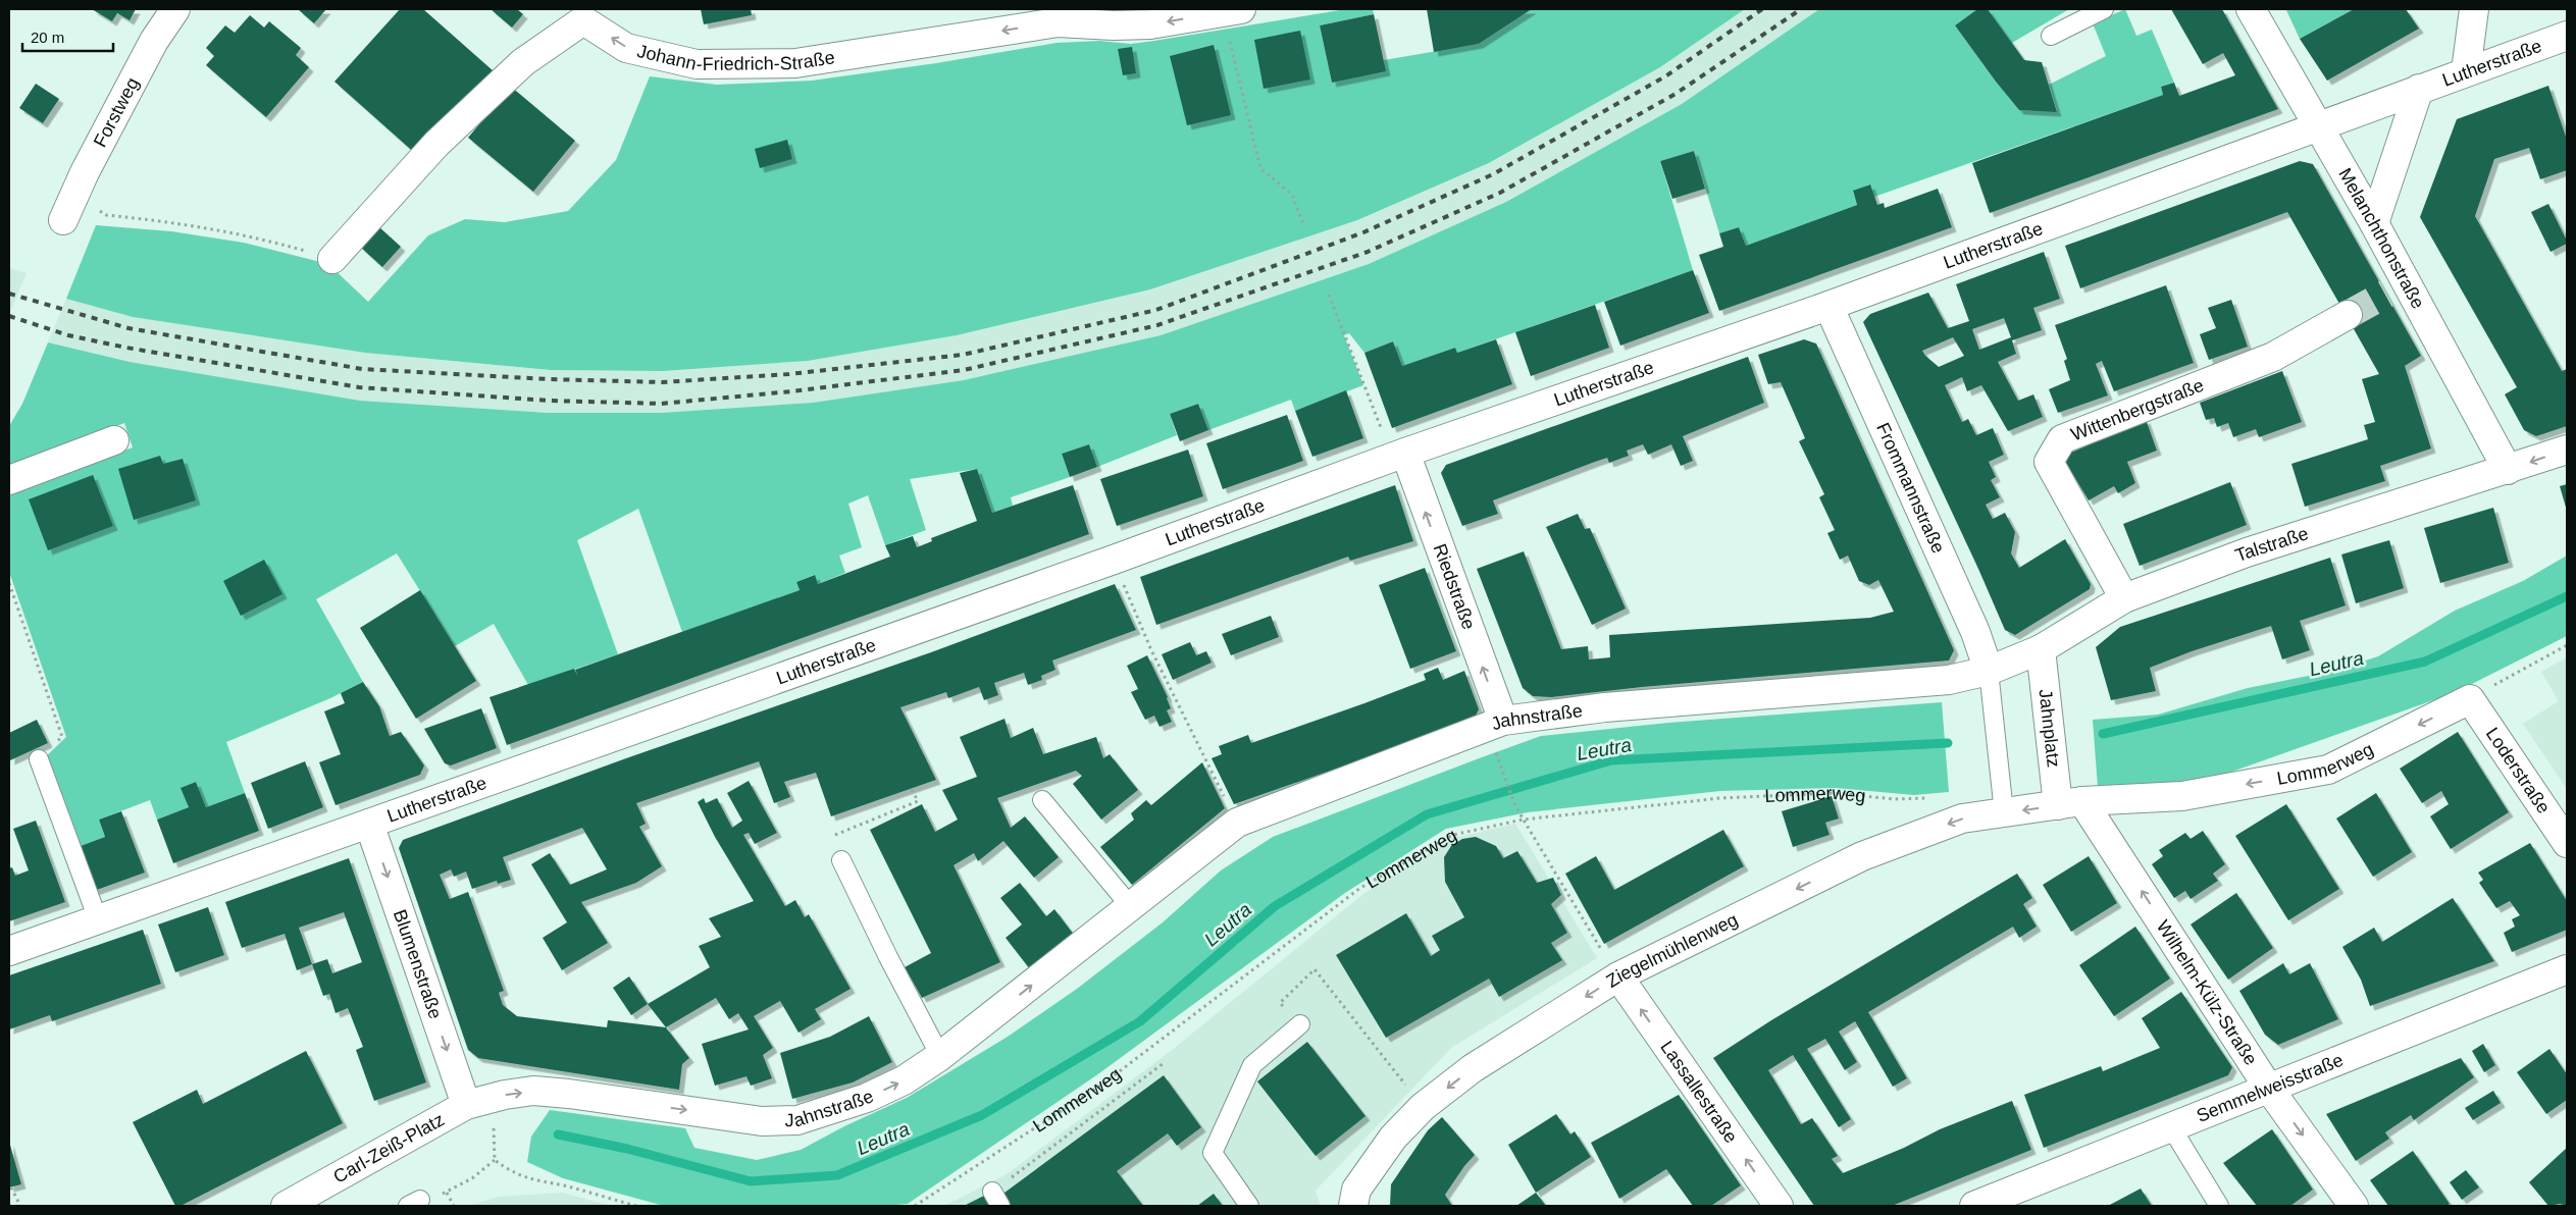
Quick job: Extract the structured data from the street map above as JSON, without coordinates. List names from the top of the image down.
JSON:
{
  "streets": {
    "street": [
      "Johann-Friedrich-Straße",
      "Lutherstraße",
      "Forstweg",
      "Melanchthonstraße",
      "Wittenbergstraße",
      "Frommannstraße",
      "Talstraße",
      "Riedstraße",
      "Jahnstraße",
      "Jahnplatz",
      "Lommerweg",
      "Loderstraße",
      "Ziegelmühlenweg",
      "Blumenstraße",
      "Wilhelm-Külz-Straße",
      "Semmelweisstraße",
      "Lassallestraße",
      "Carl-Zeiß-Platz"
    ]
  },
  "crossings": [
    ["Lutherstraße", "Melanchthonstraße"],
    ["Lutherstraße", "Frommannstraße"],
    ["Lutherstraße", "Riedstraße"],
    ["Lutherstraße", "Blumenstraße"],
    ["Melanchthonstraße", "Talstraße"],
    ["Wittenbergstraße", "Talstraße"],
    ["Frommannstraße", "Talstraße"],
    ["Frommannstraße", "Jahnstraße"],
    ["Talstraße", "Jahnstraße"],
    ["Talstraße", "Jahnplatz"],
    ["Riedstraße", "Jahnstraße"],
    ["Jahnstraße", "Blumenstraße"],
    ["Jahnstraße", "Carl-Zeiß-Platz"],
    ["Jahnplatz", "Lommerweg"],
    ["Jahnplatz", "Ziegelmühlenweg"],
    ["Jahnplatz", "Wilhelm-Külz-Straße"],
    ["Lommerweg", "Loderstraße"],
    ["Lommerweg", "Ziegelmühlenweg"],
    ["Lommerweg", "Wilhelm-Külz-Straße"],
    ["Ziegelmühlenweg", "Wilhelm-Külz-Straße"],
    ["Ziegelmühlenweg", "Lassallestraße"],
    ["Blumenstraße", "Carl-Zeiß-Platz"],
    ["Wilhelm-Külz-Straße", "Semmelweisstraße"]
  ],
  "one_way": [
    "Johann-Friedrich-Straße",
    "Riedstraße",
    "Jahnstraße",
    "Ziegelmühlenweg",
    "Blumenstraße",
    "Lassallestraße"
  ],
  "water": ["Leutra"],
  "scale_bar": "20 m"
}
